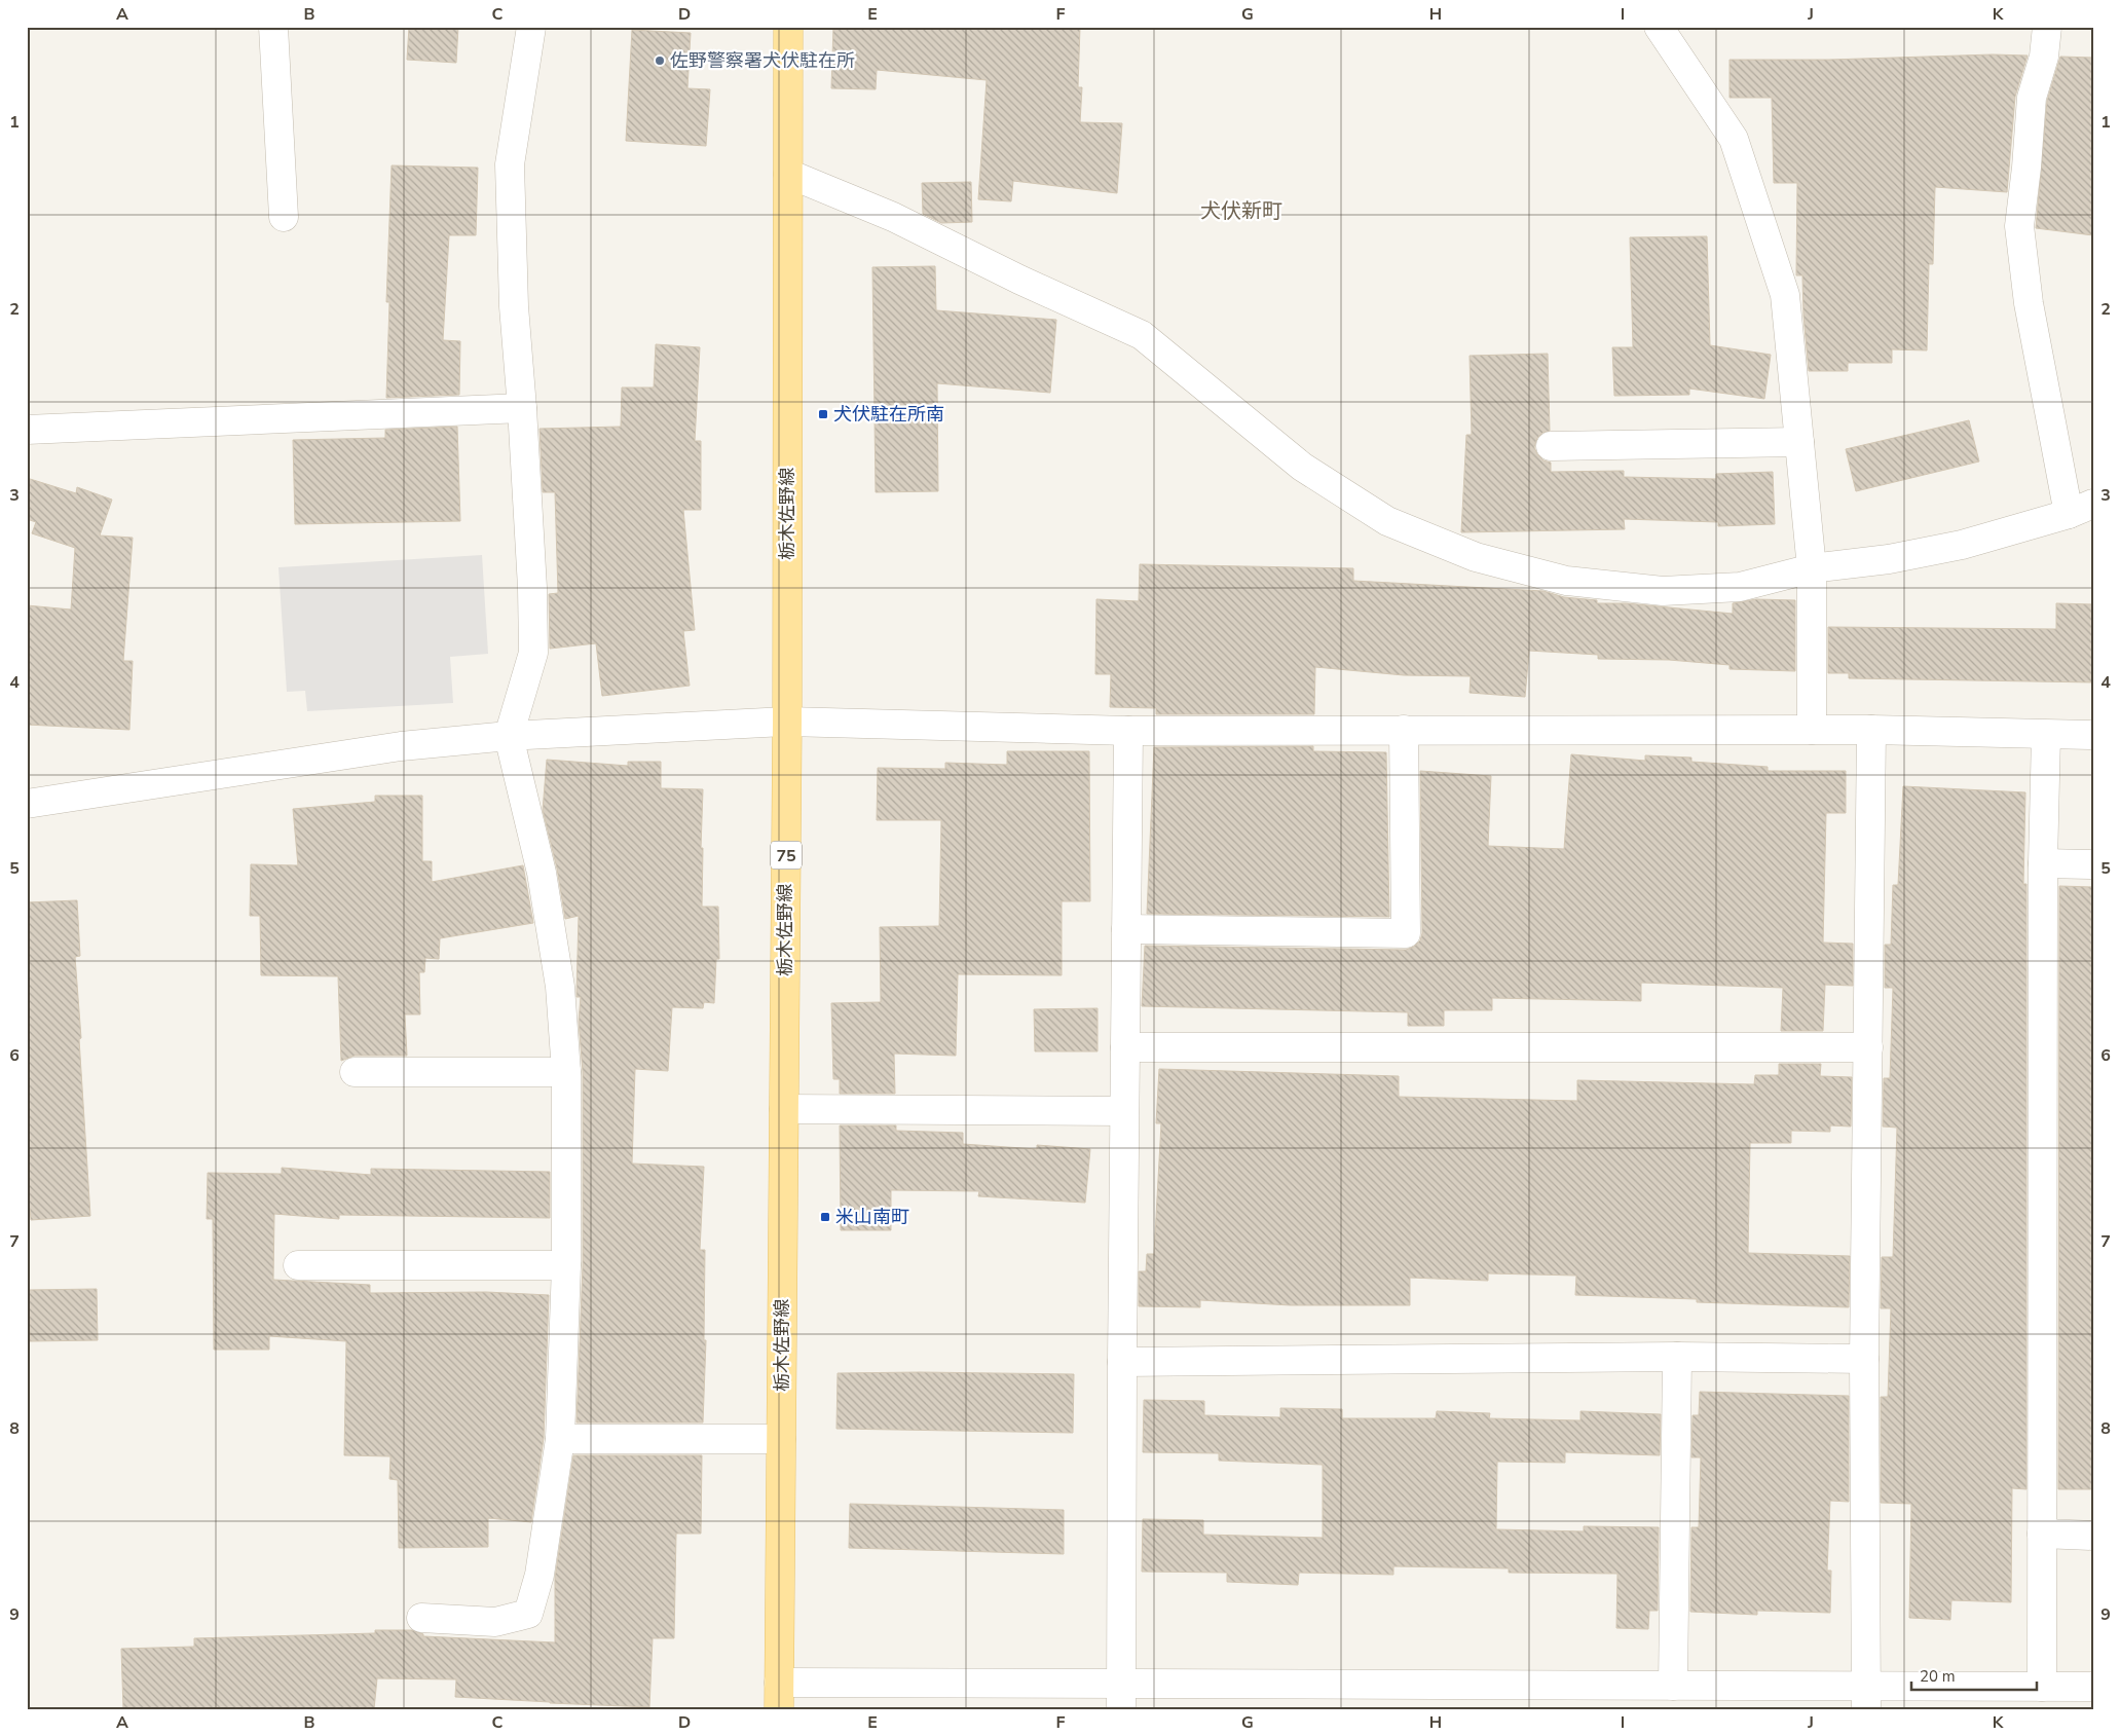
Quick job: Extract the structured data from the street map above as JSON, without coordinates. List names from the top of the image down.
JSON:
{
  "streets": {
    "main road": ["栃木佐野線", "75"]
  },
  "districts": ["犬伏新町"],
  "places": {
    "other": ["佐野警察署犬伏駐在所"],
    "transit": ["犬伏駐在所南", "米山南町"]
  },
  "scale_bar": "20 m",
  "grid": {
    "columns": [
      "A",
      "B",
      "C",
      "D",
      "E",
      "F",
      "G",
      "H",
      "I",
      "J",
      "K"
    ],
    "rows": [
      "1",
      "2",
      "3",
      "4",
      "5",
      "6",
      "7",
      "8",
      "9"
    ]
  }
}
